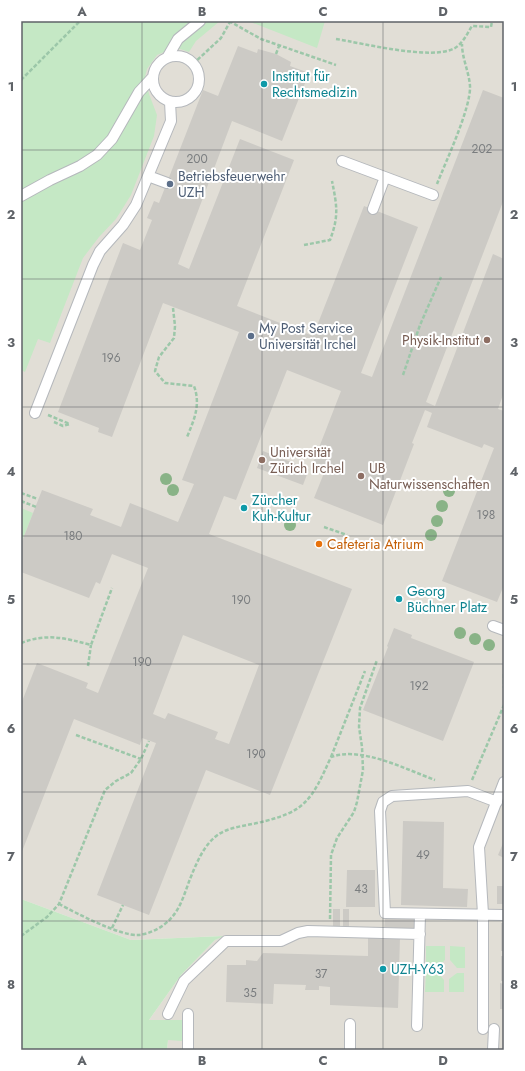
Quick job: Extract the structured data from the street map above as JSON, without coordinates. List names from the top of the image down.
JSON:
{
  "places": [
    "Institut für Rechtsmedizin",
    "Betriebsfeuerwehr UZH",
    "My Post Service Universität Irchel",
    "Physik-Institut",
    "Universität Zürich Irchel",
    "UB Naturwissenschaften",
    "Zürcher Kuh-Kultur",
    "Cafeteria Atrium",
    "Georg Büchner Platz",
    "UZH-Y63"
  ],
  "house_numbers": [
    "202",
    "200",
    "196",
    "198",
    "180",
    "190",
    "190",
    "192",
    "190",
    "49",
    "43",
    "37",
    "35"
  ],
  "grid": {
    "columns": [
      "A",
      "B",
      "C",
      "D"
    ],
    "rows": [
      "1",
      "2",
      "3",
      "4",
      "5",
      "6",
      "7",
      "8"
    ]
  }
}
